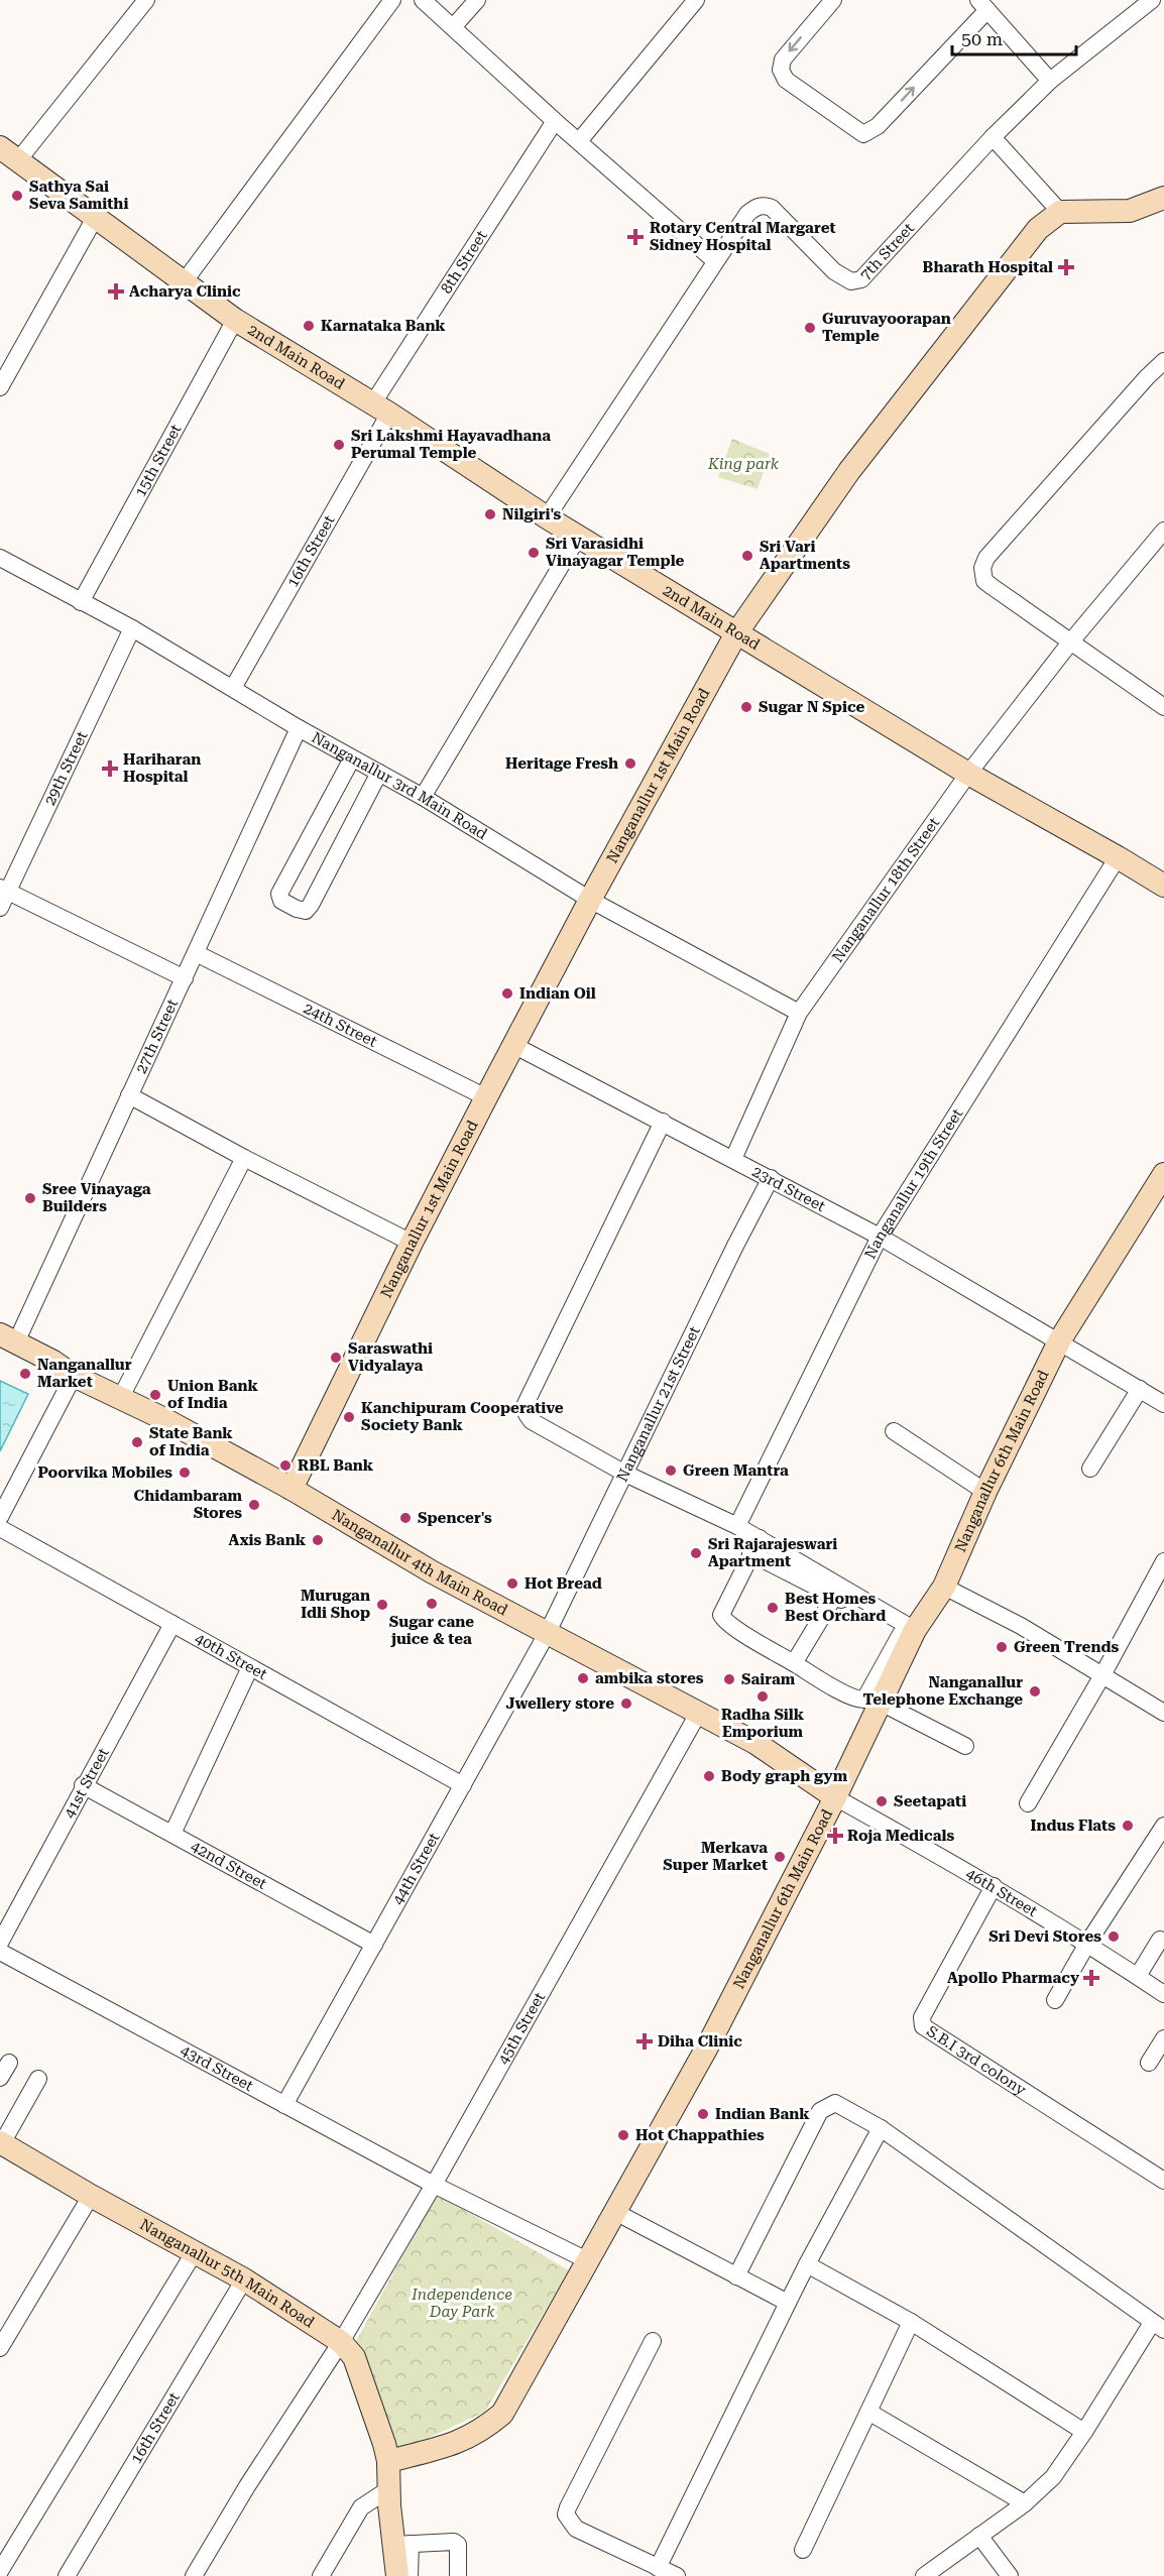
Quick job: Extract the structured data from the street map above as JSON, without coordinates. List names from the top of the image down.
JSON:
{
  "streets": {
    "street": [
      "7th Street",
      "8th Street",
      "2nd Main Road",
      "15th Street",
      "16th Street",
      "29th Street",
      "Nanganallur 1st Main Road",
      "Nanganallur 3rd Main Road",
      "Nanganallur 18th Street",
      "24th Street",
      "27th Street",
      "Nanganallur 19th Street",
      "23rd Street",
      "Nanganallur 21st Street",
      "Nanganallur 6th Main Road",
      "Nanganallur 4th Main Road",
      "40th Street",
      "41st Street",
      "42nd Street",
      "44th Street",
      "46th Street",
      "45th Street",
      "S.B.I 3rd colony",
      "43rd Street",
      "Nanganallur 5th Main Road"
    ]
  },
  "crossings": [
    ["7th Street", "2nd Main Road"],
    ["8th Street", "2nd Main Road"],
    ["8th Street", "16th Street"],
    ["2nd Main Road", "15th Street"],
    ["2nd Main Road", "16th Street"],
    ["2nd Main Road", "Nanganallur 1st Main Road"],
    ["2nd Main Road", "Nanganallur 18th Street"],
    ["2nd Main Road", "Nanganallur 19th Street"],
    ["15th Street", "Nanganallur 3rd Main Road"],
    ["16th Street", "Nanganallur 3rd Main Road"],
    ["16th Street", "Nanganallur 5th Main Road"],
    ["29th Street", "Nanganallur 3rd Main Road"],
    ["Nanganallur 1st Main Road", "Nanganallur 3rd Main Road"],
    ["Nanganallur 1st Main Road", "24th Street"],
    ["Nanganallur 1st Main Road", "23rd Street"],
    ["Nanganallur 1st Main Road", "Nanganallur 4th Main Road"],
    ["Nanganallur 3rd Main Road", "Nanganallur 18th Street"],
    ["Nanganallur 3rd Main Road", "27th Street"],
    ["Nanganallur 18th Street", "23rd Street"],
    ["24th Street", "27th Street"],
    ["27th Street", "Nanganallur 4th Main Road"],
    ["Nanganallur 19th Street", "23rd Street"],
    ["23rd Street", "Nanganallur 21st Street"],
    ["23rd Street", "Nanganallur 6th Main Road"],
    ["Nanganallur 21st Street", "Nanganallur 4th Main Road"],
    ["Nanganallur 21st Street", "44th Street"],
    ["Nanganallur 6th Main Road", "Nanganallur 4th Main Road"],
    ["Nanganallur 6th Main Road", "46th Street"],
    ["Nanganallur 6th Main Road", "43rd Street"],
    ["Nanganallur 6th Main Road", "Nanganallur 5th Main Road"],
    ["Nanganallur 4th Main Road", "44th Street"],
    ["Nanganallur 4th Main Road", "46th Street"],
    ["Nanganallur 4th Main Road", "45th Street"],
    ["40th Street", "41st Street"],
    ["40th Street", "44th Street"],
    ["41st Street", "42nd Street"],
    ["42nd Street", "44th Street"],
    ["44th Street", "43rd Street"],
    ["46th Street", "S.B.I 3rd colony"],
    ["45th Street", "43rd Street"],
    ["45th Street", "Nanganallur 5th Main Road"]
  ],
  "parks": ["King park", "Independence Day Park"],
  "places": {
    "other": [
      "Sathya Sai Seva Samithi",
      "Karnataka Bank",
      "Guruvayoorapan Temple",
      "Sri Lakshmi Hayavadhana Perumal Temple",
      "Nilgiri's",
      "Sri Varasidhi Vinayagar Temple",
      "Sri Vari Apartments",
      "Sugar N Spice",
      "Heritage Fresh",
      "Indian Oil",
      "Sree Vinayaga Builders",
      "Saraswathi Vidyalaya",
      "Nanganallur Market",
      "Union Bank of India",
      "Kanchipuram Cooperative Society Bank",
      "State Bank of India",
      "RBL Bank",
      "Green Mantra",
      "Poorvika Mobiles",
      "Chidambaram Stores",
      "Spencer's",
      "Axis Bank",
      "Sri Rajarajeswari Apartment",
      "Hot Bread",
      "Sugar cane juice & tea",
      "Murugan Idli Shop",
      "Best Homes Best Orchard",
      "Green Trends",
      "ambika stores",
      "Sairam",
      "Nanganallur Telephone Exchange",
      "Radha Silk Emporium",
      "Jwellery store",
      "Body graph gym",
      "Seetapati",
      "Indus Flats",
      "Merkava Super Market",
      "Sri Devi Stores",
      "Indian Bank",
      "Hot Chappathies"
    ],
    "health": [
      "Rotary Central Margaret Sidney Hospital",
      "Bharath Hospital",
      "Acharya Clinic",
      "Hariharan Hospital",
      "Roja Medicals",
      "Apollo Pharmacy",
      "Diha Clinic"
    ]
  },
  "scale_bar": "50 m"
}
